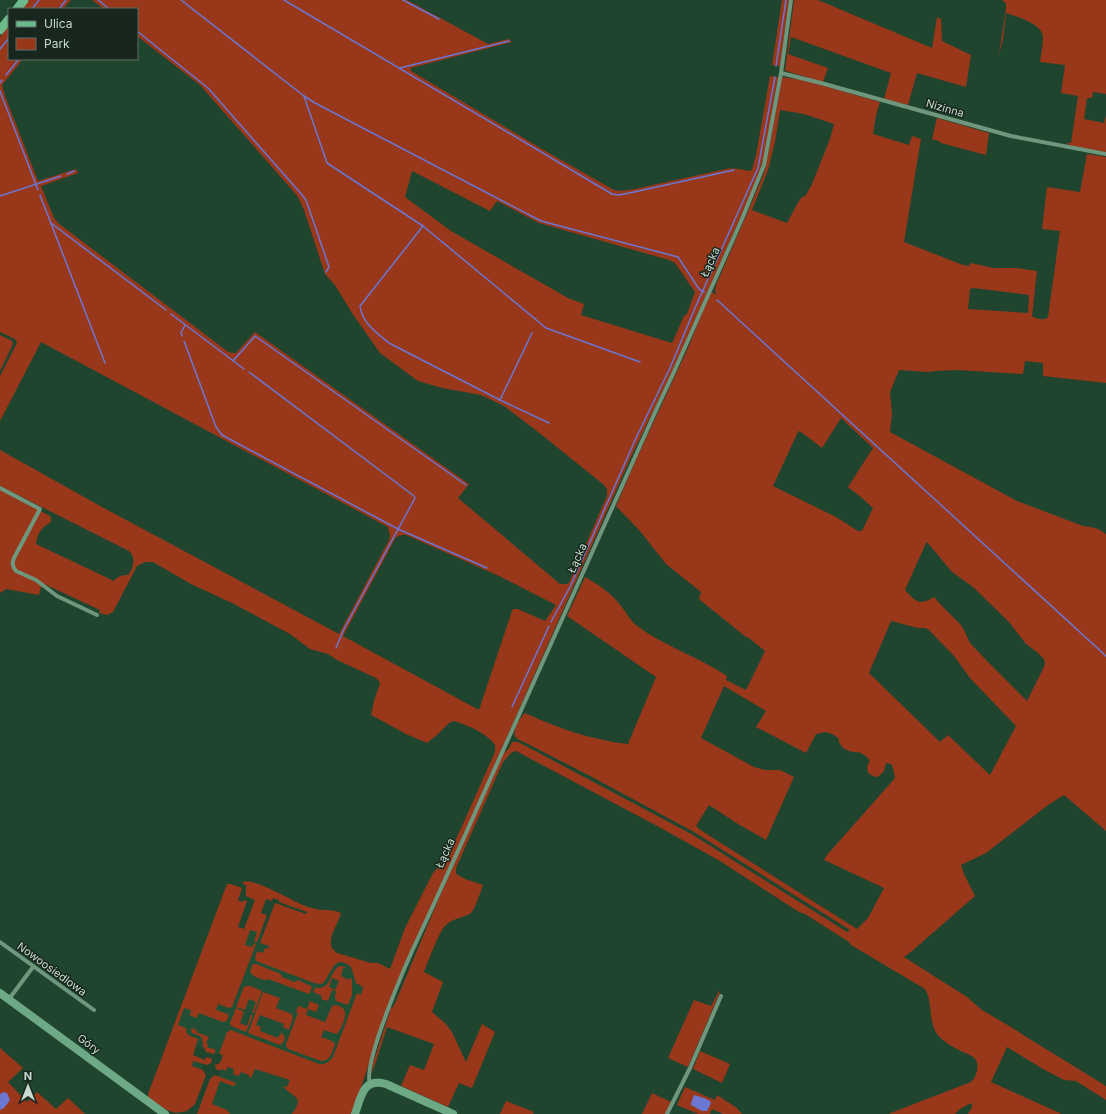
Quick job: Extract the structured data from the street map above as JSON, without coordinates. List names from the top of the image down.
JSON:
{
  "streets": {
    "street": [
      "Nizinna",
      "Łącka",
      "Nowoosiedlowa",
      "Góry"
    ]
  },
  "crossings": [
    ["Nizinna", "Łącka"]
  ],
  "legend": ["Ulica", "Park"],
  "north": "top"
}
